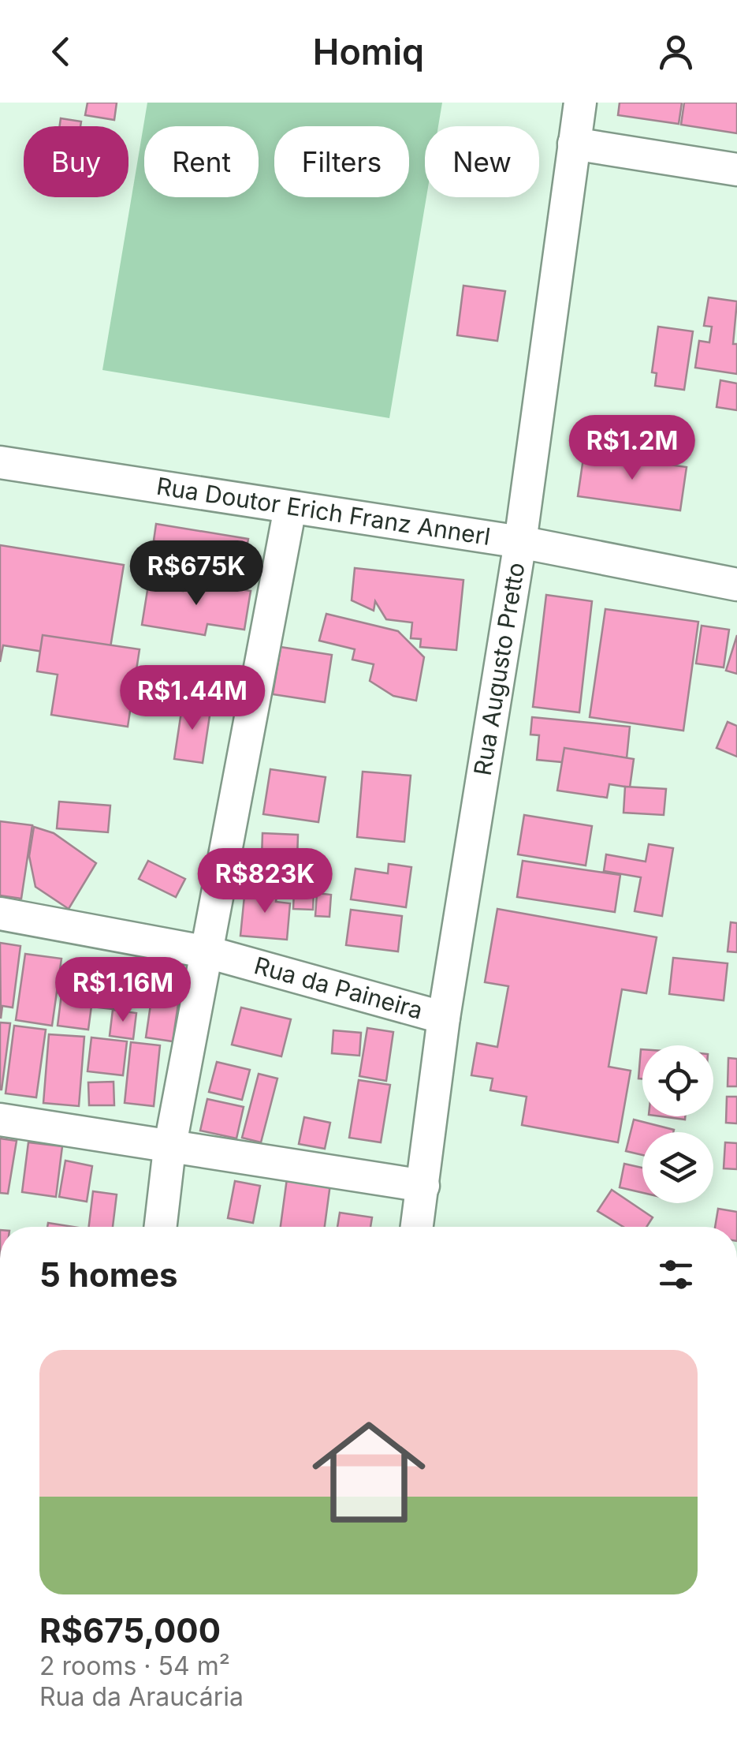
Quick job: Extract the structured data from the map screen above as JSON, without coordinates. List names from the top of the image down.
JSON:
{
  "streets": {
    "street": ["Rua Doutor Erich Franz Annerl", "Rua Augusto Pretto", "Rua da Paineira"]
  },
  "crossings": [
    ["Rua Doutor Erich Franz Annerl", "Rua Augusto Pretto"],
    ["Rua Augusto Pretto", "Rua da Paineira"]
  ],
  "page": {
    "header": "Homiq",
    "chip": [
      "Buy",
      "Rent",
      "Filters",
      "New"
    ],
    "price": [
      "R$1.2M",
      "R$675K",
      "R$1.44M",
      "R$823K",
      "R$1.16M"
    ],
    "heading": "5 homes",
    "list": [
      {
        "name": "R$675,000",
        "note": "2 rooms · 54 m² · Rua da Araucária"
      }
    ]
  }
}
